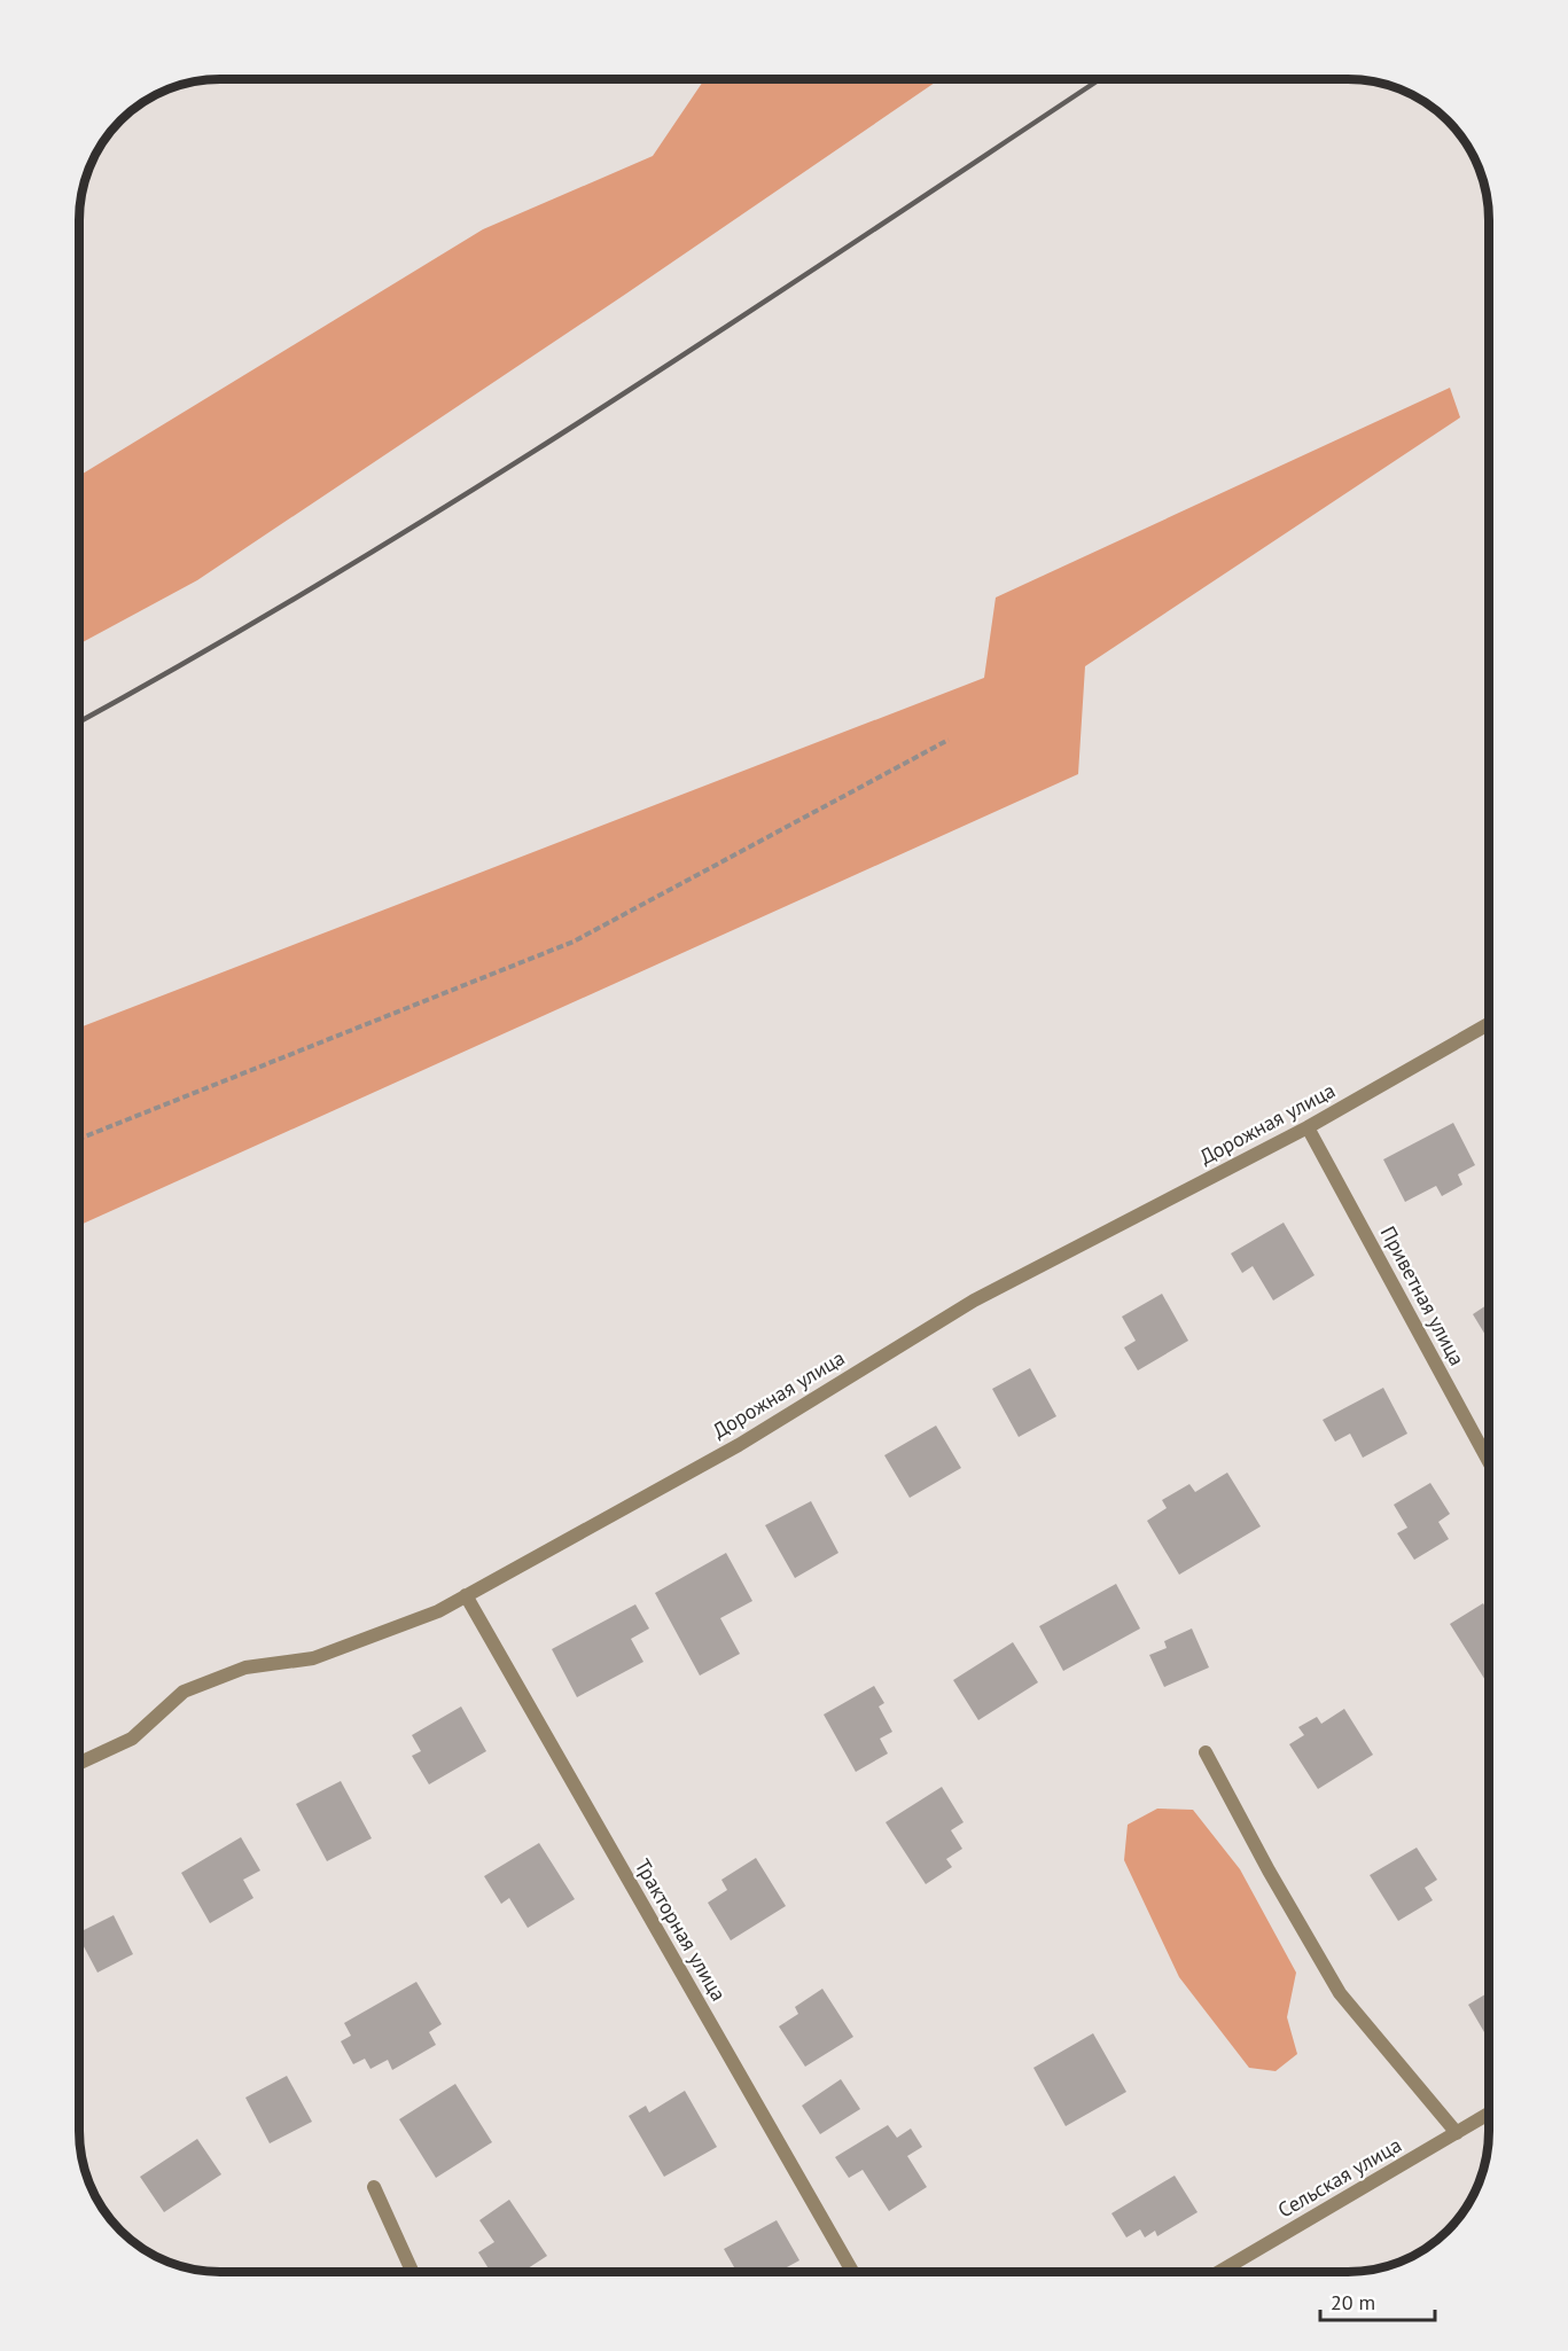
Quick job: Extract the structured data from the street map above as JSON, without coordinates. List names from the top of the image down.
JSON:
{
  "streets": {
    "street": [
      "Дорожная улица",
      "Приветная улица",
      "Тракторная улица",
      "Сельская улица"
    ]
  },
  "crossings": [
    ["Дорожная улица", "Приветная улица"],
    ["Дорожная улица", "Тракторная улица"]
  ],
  "scale_bar": "20 m"
}
